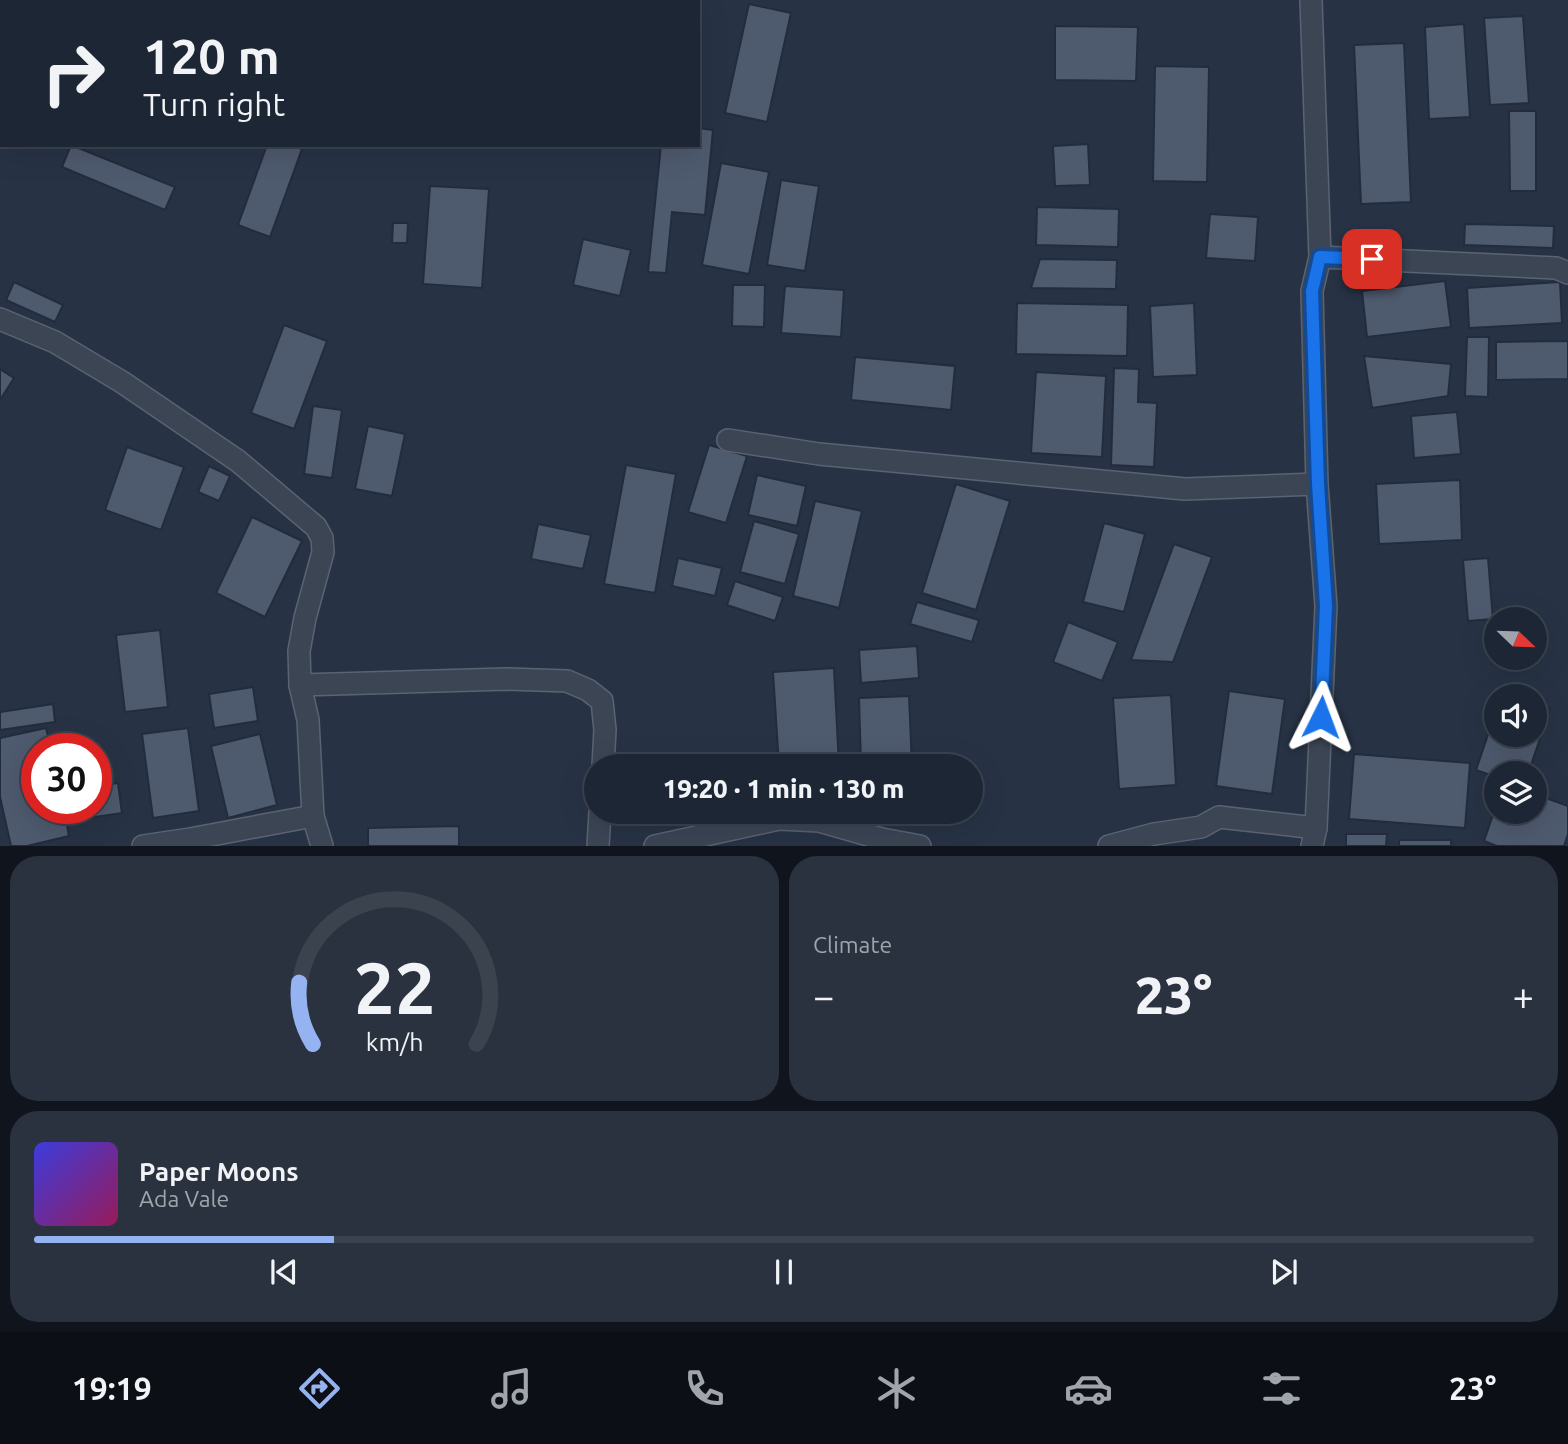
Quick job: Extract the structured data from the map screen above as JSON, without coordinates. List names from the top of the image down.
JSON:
{
  "north": "bottom right",
  "page": {
    "turn": ["120 m", "Turn right"],
    "limit": "30",
    "trip": "19:20 · 1 min · 130 m",
    "tile": "Climate",
    "heat": ["−", "23°", "+"],
    "song": ["Paper Moons", "Ada Vale"],
    "tabs": ["19:19", "23°"],
    "gauge": ["22", "km/h"]
  }
}
